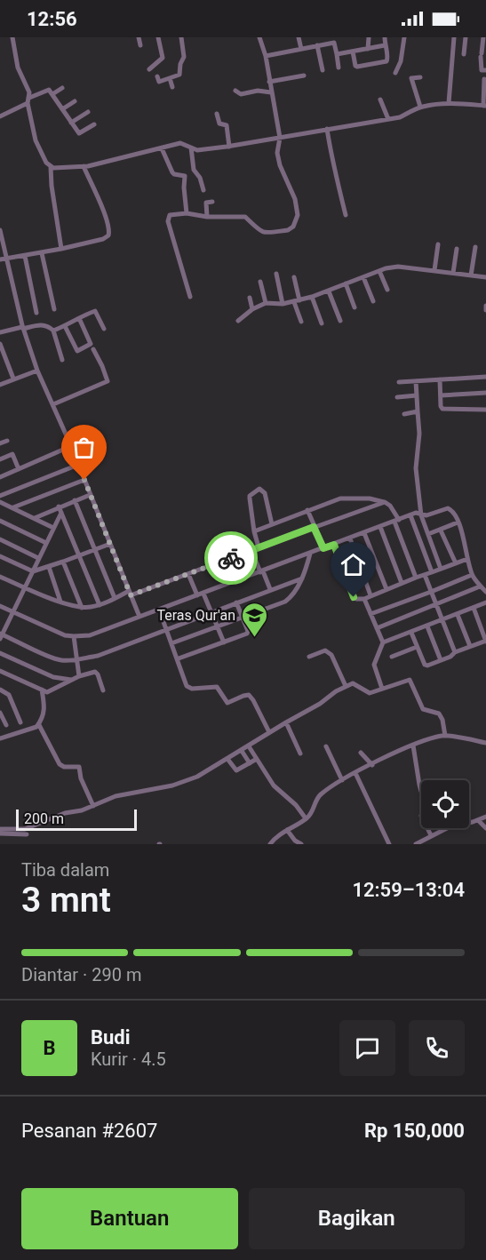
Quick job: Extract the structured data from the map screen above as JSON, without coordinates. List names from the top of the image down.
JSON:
{
  "places": {
    "school or university": ["Teras Qur'an"]
  },
  "scale_bar": "200 m",
  "page": {
    "status": "12:56",
    "scale": "200 m",
    "heading": ["3 mnt", "Tiba dalam", "12:59–13:04"],
    "panel": [
      "Budi",
      "Kurir · 4.5",
      "Pesanan #2607",
      "Rp 150,000"
    ],
    "bar": "Diantar · 290 m",
    "round": "B",
    "buttons": ["Bantuan", "Bagikan"]
  }
}
